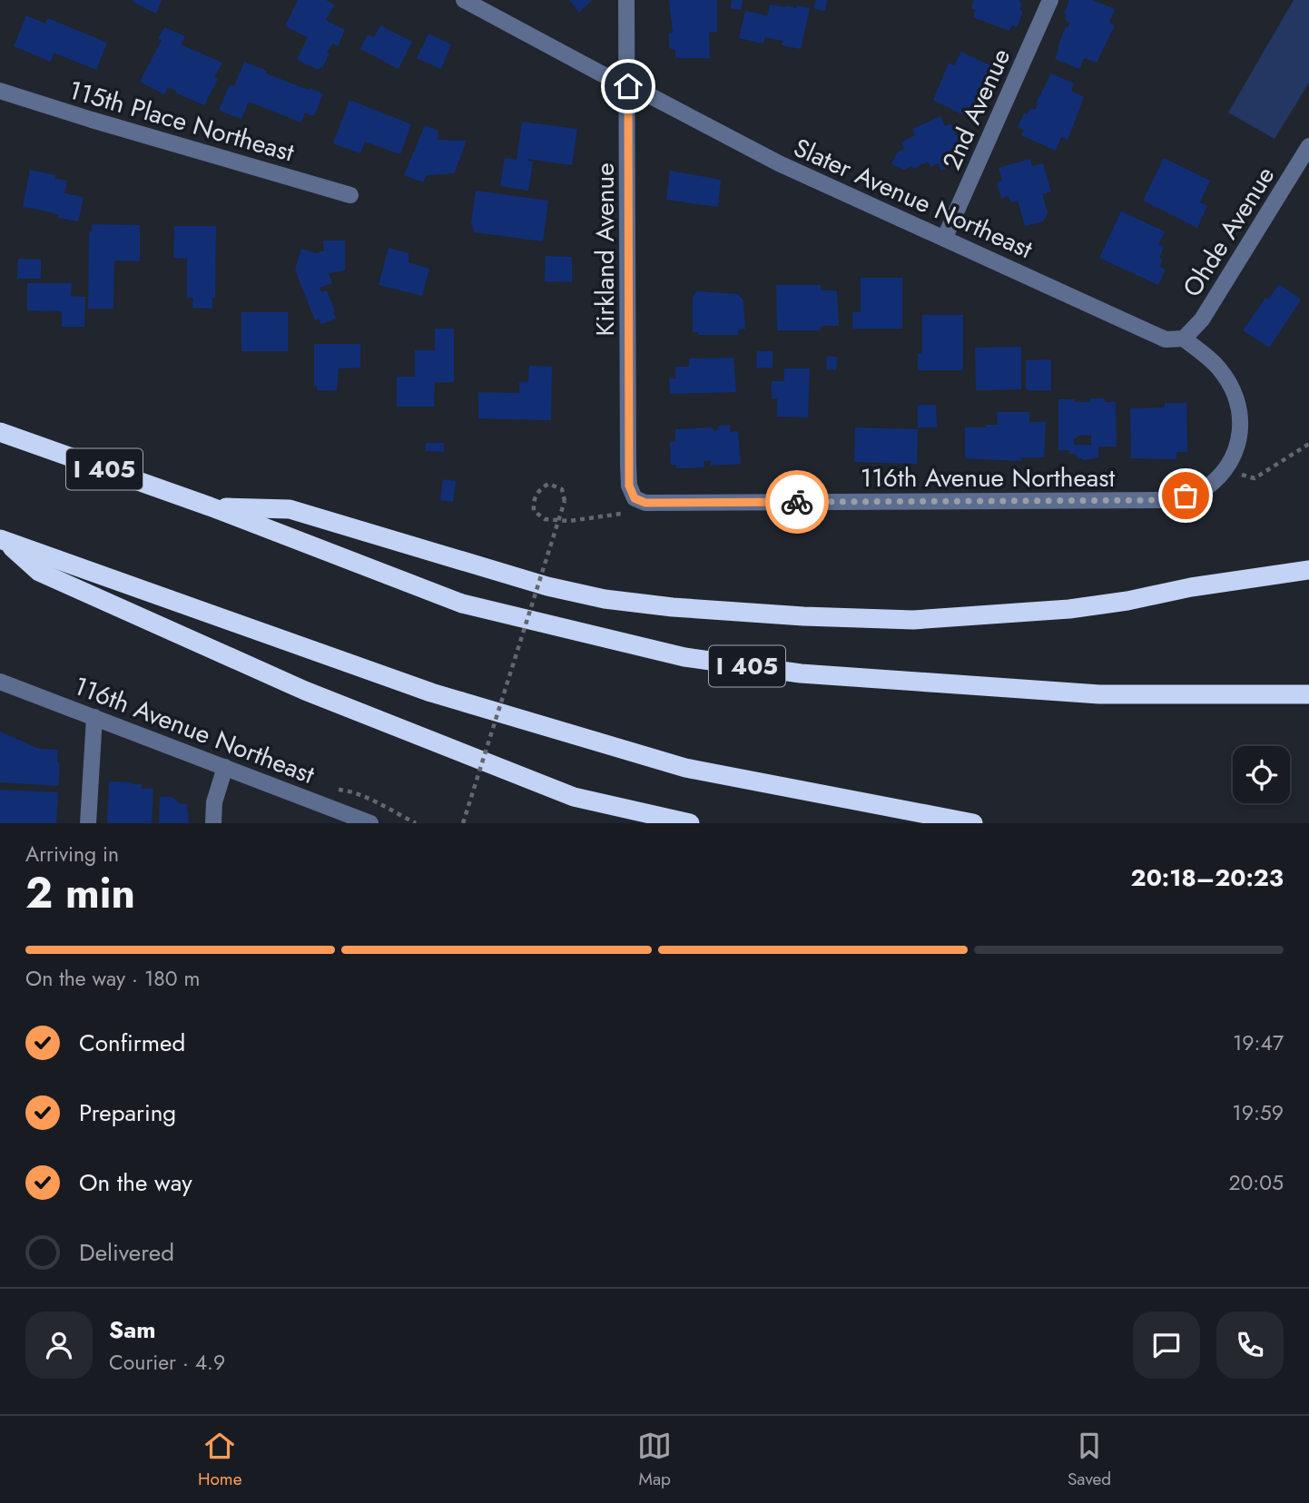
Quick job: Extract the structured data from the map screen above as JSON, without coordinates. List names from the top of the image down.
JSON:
{
  "streets": {
    "highway": ["I 405"],
    "street": [
      "2nd Avenue",
      "115th Place Northeast",
      "Slater Avenue Northeast",
      "Ohde Avenue",
      "Kirkland Avenue",
      "116th Avenue Northeast"
    ]
  },
  "crossings": [
    ["2nd Avenue", "Slater Avenue Northeast"],
    ["Slater Avenue Northeast", "Ohde Avenue"],
    ["Slater Avenue Northeast", "Kirkland Avenue"],
    ["Slater Avenue Northeast", "116th Avenue Northeast"],
    ["Ohde Avenue", "116th Avenue Northeast"],
    ["Kirkland Avenue", "116th Avenue Northeast"]
  ],
  "page": {
    "heading": ["2 min", "Arriving in", "20:18–20:23"],
    "panel": ["Sam", "Courier · 4.9"],
    "bar": "On the way · 180 m",
    "list": [
      ["Confirmed", "19:47"],
      ["Preparing", "19:59"],
      ["On the way", "20:05"],
      "Delivered"
    ],
    "tabs": ["Home", "Map", "Saved"]
  }
}
